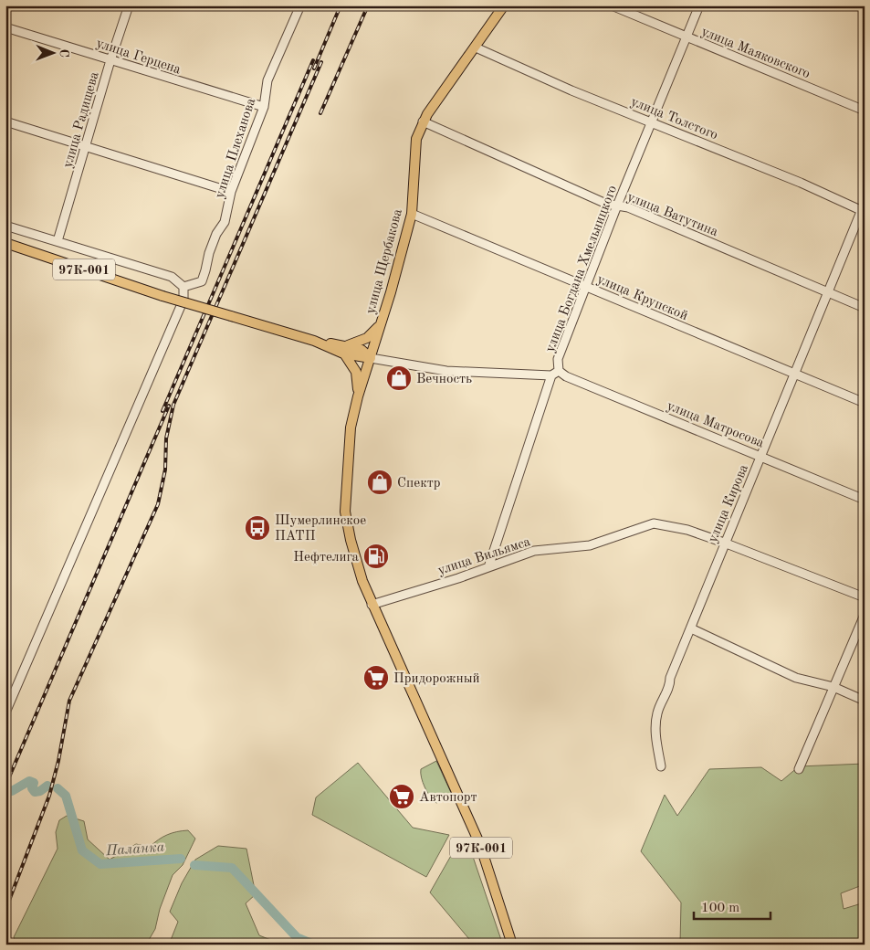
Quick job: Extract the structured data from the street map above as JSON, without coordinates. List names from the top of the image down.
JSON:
{
  "streets": {
    "main road": ["улица Щербакова", "97К-001"],
    "street": [
      "улица Маяковского",
      "улица Герцена",
      "улица Толстого",
      "улица Радищева",
      "улица Плеханова",
      "улица Ватутина",
      "улица Богдана Хмельницкого",
      "улица Крупской",
      "улица Матросова",
      "улица Кирова",
      "улица Вильямса"
    ]
  },
  "crossings": [
    ["улица Маяковского", "улица Богдана Хмельницкого"],
    ["улица Герцена", "улица Радищева"],
    ["улица Герцена", "улица Плеханова"],
    ["улица Толстого", "улица Щербакова"],
    ["улица Толстого", "улица Богдана Хмельницкого"],
    ["улица Толстого", "улица Кирова"],
    ["улица Ватутина", "улица Щербакова"],
    ["улица Ватутина", "улица Богдана Хмельницкого"],
    ["улица Ватутина", "улица Кирова"],
    ["улица Щербакова", "97К-001"],
    ["улица Щербакова", "улица Крупской"],
    ["улица Богдана Хмельницкого", "улица Крупской"],
    ["улица Богдана Хмельницкого", "улица Матросова"],
    ["улица Богдана Хмельницкого", "улица Вильямса"],
    ["97К-001", "улица Вильямса"],
    ["улица Крупской", "улица Кирова"],
    ["улица Матросова", "улица Кирова"],
    ["улица Кирова", "улица Вильямса"]
  ],
  "water": ["Паланка"],
  "places": {
    "shop": ["Вечность", "Спектр"],
    "bus stop": ["Шумерлинское ПАТП"],
    "fuel station": ["Нефтелига"],
    "supermarket": ["Придорожный", "Автопорт"]
  },
  "scale_bar": "100 m",
  "north": "right"
}
